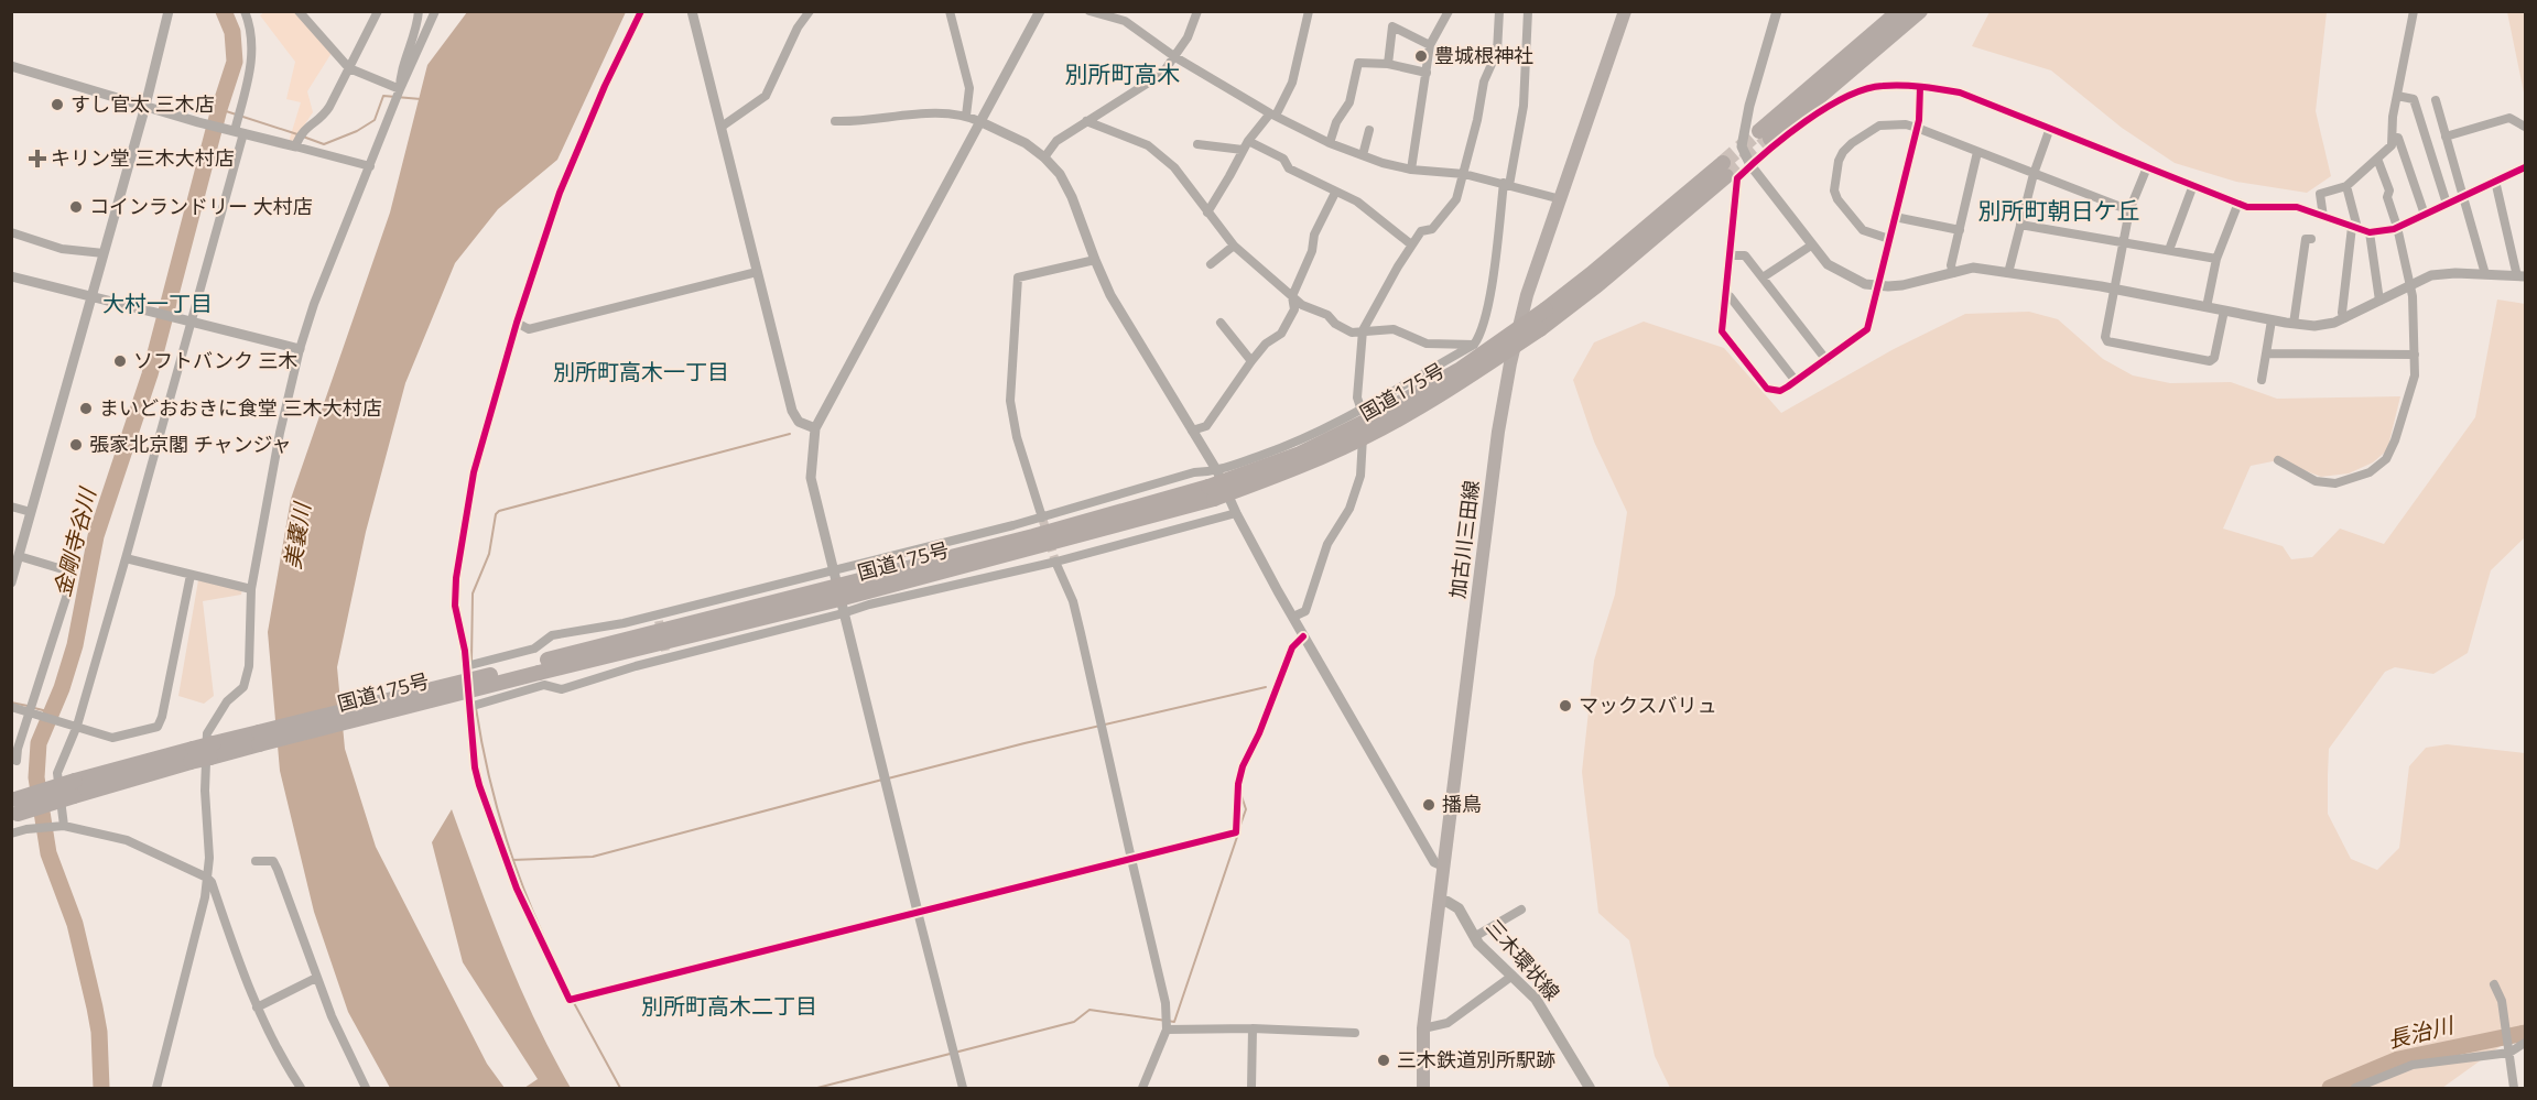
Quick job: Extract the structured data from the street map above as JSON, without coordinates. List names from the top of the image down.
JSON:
{
  "streets": {
    "highway": ["国道175号"],
    "main road": ["加古川三田線", "三木環状線"]
  },
  "crossings": [
    ["加古川三田線", "三木環状線"]
  ],
  "districts": [
    "別所町高木",
    "別所町朝日ケ丘",
    "大村一丁目",
    "別所町高木一丁目",
    "別所町高木二丁目"
  ],
  "water": ["美嚢川", "金剛寺谷川", "長治川"],
  "places": {
    "other": [
      "豊城根神社",
      "すし官太 三木店",
      "コインランドリー 大村店",
      "ソフトバンク 三木",
      "まいどおおきに食堂 三木大村店",
      "張家北京閣 チャンジャ",
      "マックスバリュ",
      "播鳥",
      "三木鉄道別所駅跡"
    ],
    "health": ["キリン堂 三木大村店"]
  }
}
